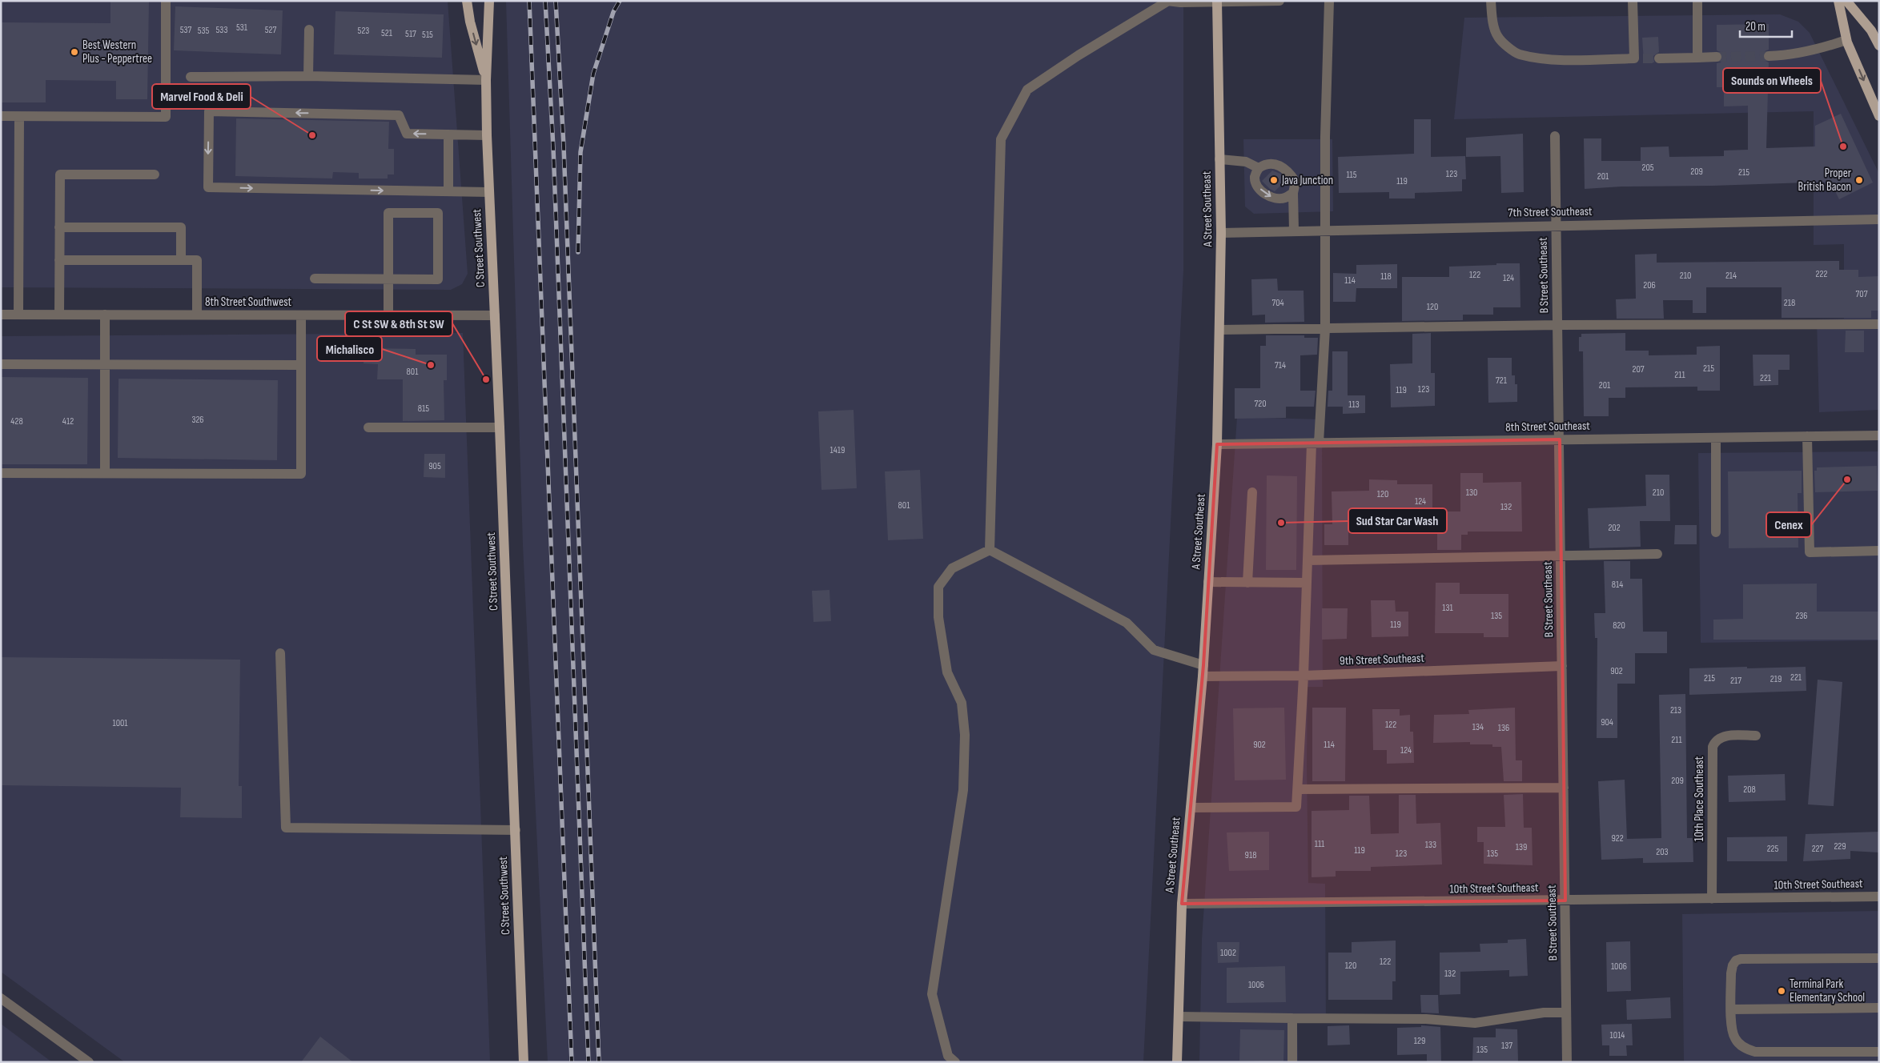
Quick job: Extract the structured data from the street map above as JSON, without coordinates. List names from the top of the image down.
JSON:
{
  "streets": {
    "main road": ["A Street Southeast", "C Street Southwest"],
    "street": [
      "7th Street Southeast",
      "B Street Southeast",
      "8th Street Southwest",
      "8th Street Southeast",
      "9th Street Southeast",
      "10th Place Southeast",
      "10th Street Southeast"
    ]
  },
  "crossings": [
    ["A Street Southeast", "7th Street Southeast"],
    ["A Street Southeast", "8th Street Southeast"],
    ["A Street Southeast", "9th Street Southeast"],
    ["A Street Southeast", "10th Street Southeast"],
    ["7th Street Southeast", "B Street Southeast"],
    ["C Street Southwest", "8th Street Southwest"],
    ["B Street Southeast", "8th Street Southeast"],
    ["B Street Southeast", "9th Street Southeast"],
    ["B Street Southeast", "10th Street Southeast"],
    ["10th Place Southeast", "10th Street Southeast"]
  ],
  "places": [
    "Best Western Plus - Peppertree",
    "Marvel Food & Deli",
    "Sounds on Wheels",
    "Java Junction",
    "Proper British Bacon",
    "Michalisco",
    "C St SW & 8th St SW",
    "Cenex",
    "Sud Star Car Wash",
    "Terminal Park Elementary School"
  ],
  "house_numbers": [
    "531",
    "537",
    "533",
    "527",
    "535",
    "523",
    "521",
    "517",
    "515",
    "205",
    "209",
    "215",
    "123",
    "115",
    "201",
    "119",
    "222",
    "122",
    "210",
    "214",
    "118",
    "124",
    "114",
    "206",
    "707",
    "704",
    "218",
    "120",
    "714",
    "215",
    "207",
    "801",
    "211",
    "221",
    "721",
    "201",
    "123",
    "119",
    "720",
    "113",
    "815",
    "326",
    "428",
    "412",
    "1419",
    "905",
    "130",
    "210",
    "120",
    "124",
    "801",
    "132",
    "202",
    "814",
    "131",
    "135",
    "236",
    "119",
    "820",
    "902",
    "221",
    "215",
    "219",
    "217",
    "213",
    "904",
    "1001",
    "122",
    "134",
    "136",
    "211",
    "902",
    "114",
    "124",
    "209",
    "208",
    "922",
    "111",
    "133",
    "229",
    "139",
    "225",
    "227",
    "119",
    "203",
    "123",
    "135",
    "918",
    "1002",
    "122",
    "120",
    "1006",
    "132",
    "1006",
    "1014",
    "129",
    "137",
    "135"
  ],
  "scale_bar": "20 m"
}
